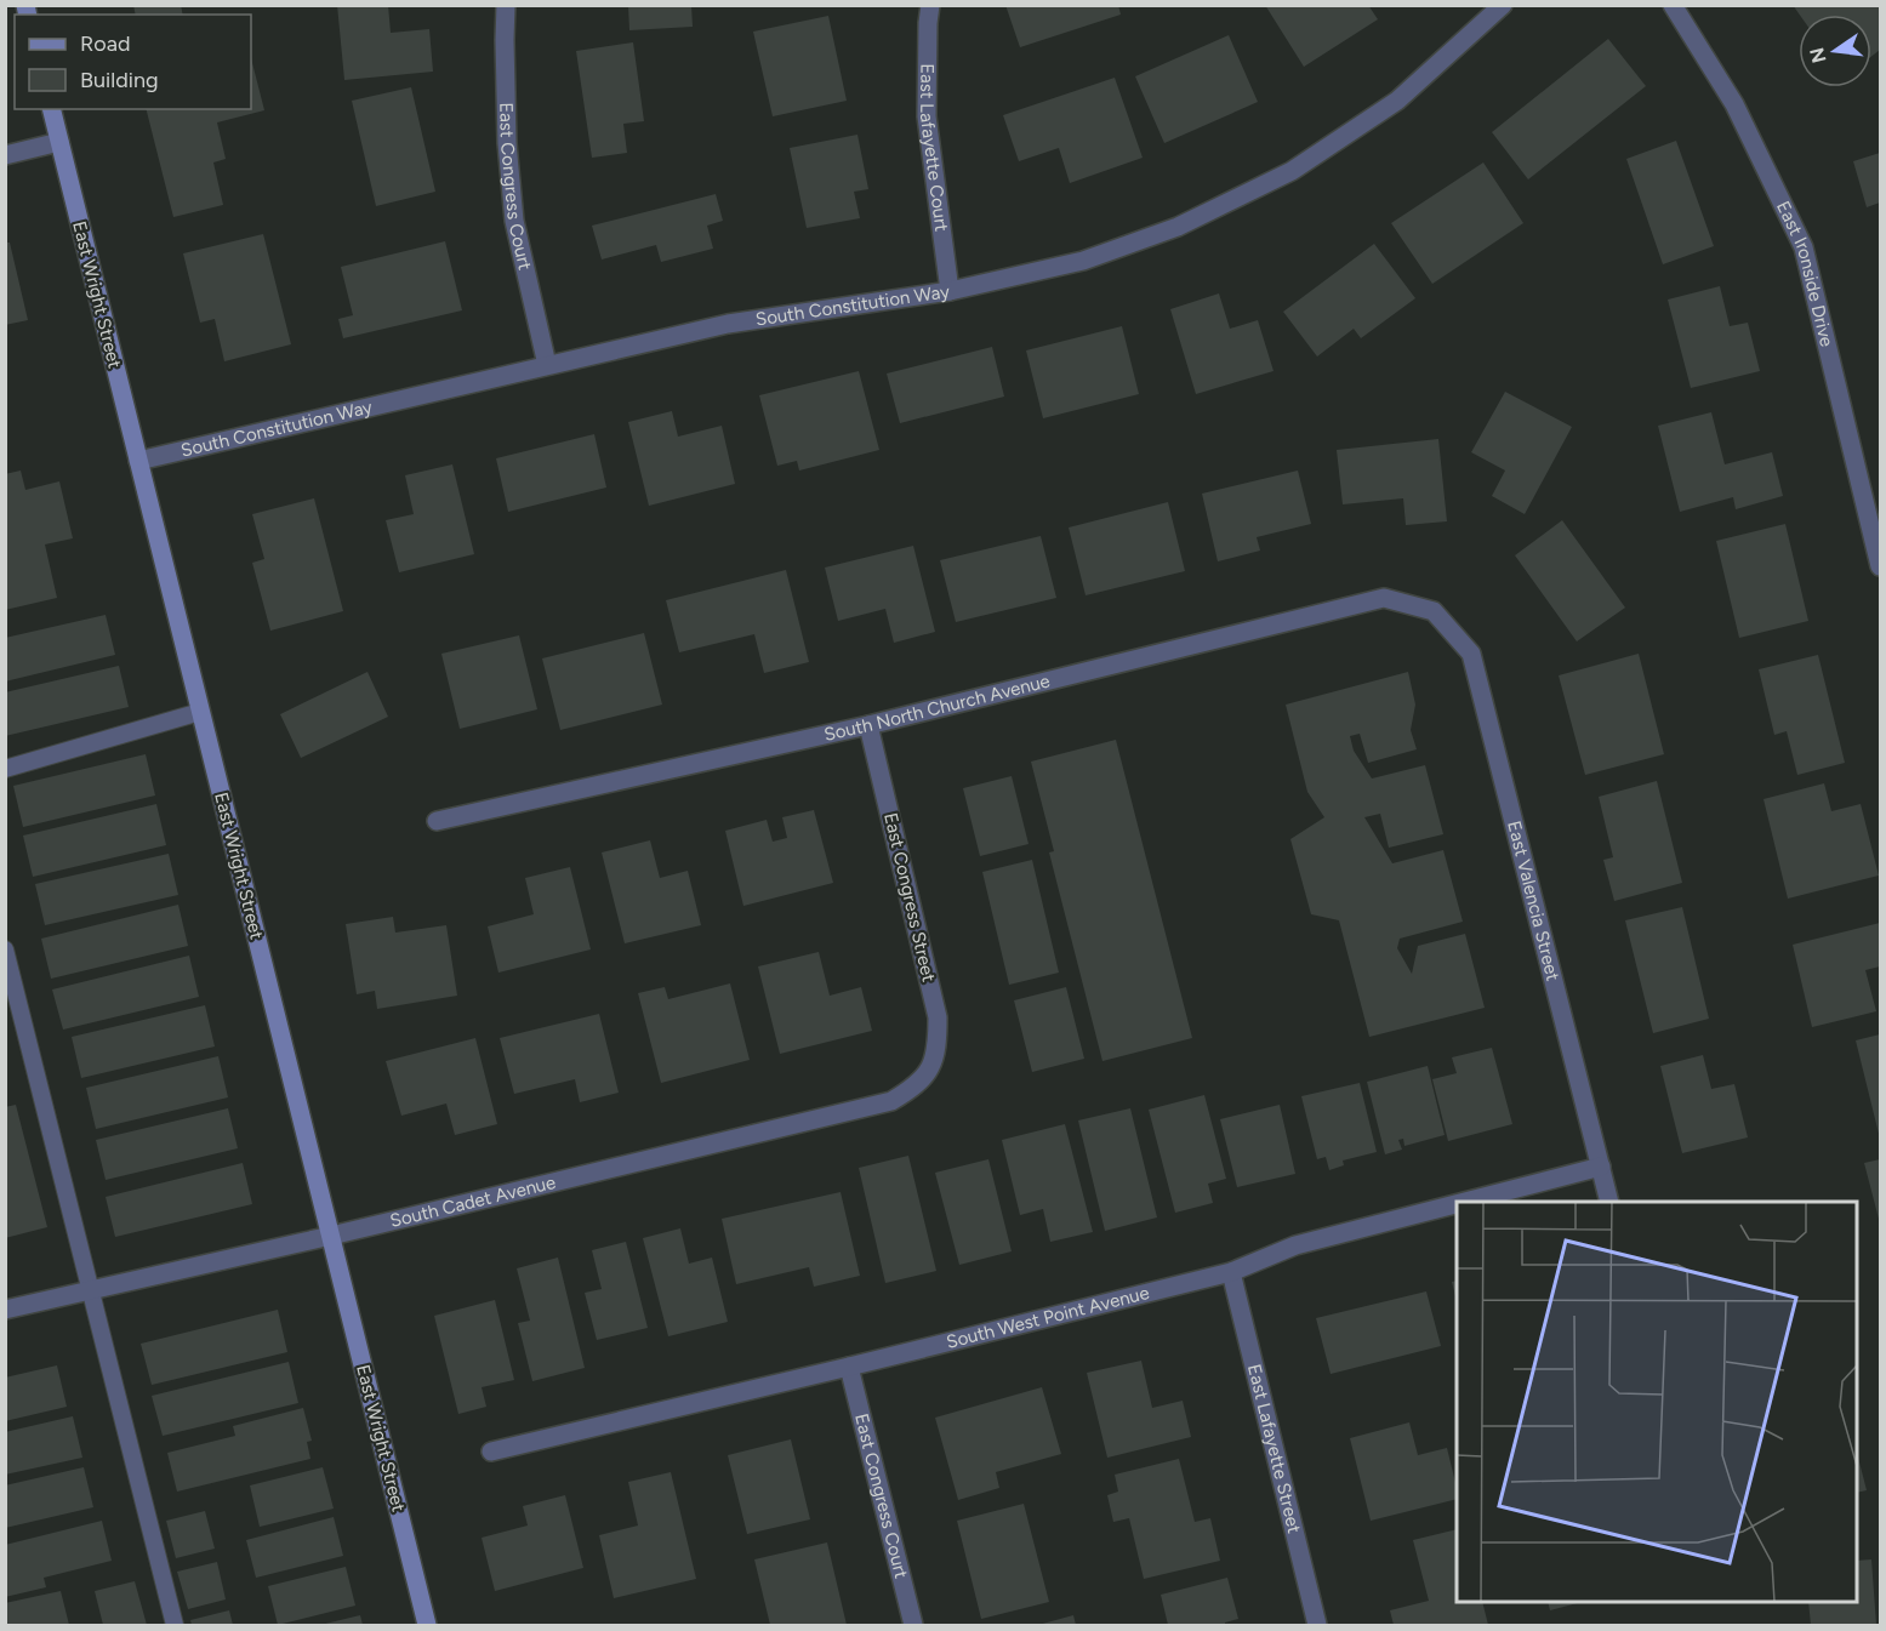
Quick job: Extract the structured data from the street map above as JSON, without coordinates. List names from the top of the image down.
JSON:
{
  "streets": {
    "street": [
      "East Lafayette Court",
      "East Congress Court",
      "East Ironside Drive",
      "East Wright Street",
      "South Constitution Way",
      "South North Church Avenue",
      "East Congress Street",
      "East Valencia Street",
      "South Cadet Avenue",
      "South West Point Avenue",
      "East Lafayette Street"
    ]
  },
  "crossings": [
    ["East Lafayette Court", "South Constitution Way"],
    ["East Congress Court", "South Constitution Way"],
    ["East Congress Court", "South West Point Avenue"],
    ["East Wright Street", "South Constitution Way"],
    ["East Wright Street", "South Cadet Avenue"],
    ["South North Church Avenue", "East Congress Street"],
    ["South North Church Avenue", "East Valencia Street"],
    ["East Congress Street", "South Cadet Avenue"],
    ["East Valencia Street", "South West Point Avenue"],
    ["South West Point Avenue", "East Lafayette Street"]
  ],
  "legend": ["Road", "Building"],
  "north": "left"
}
